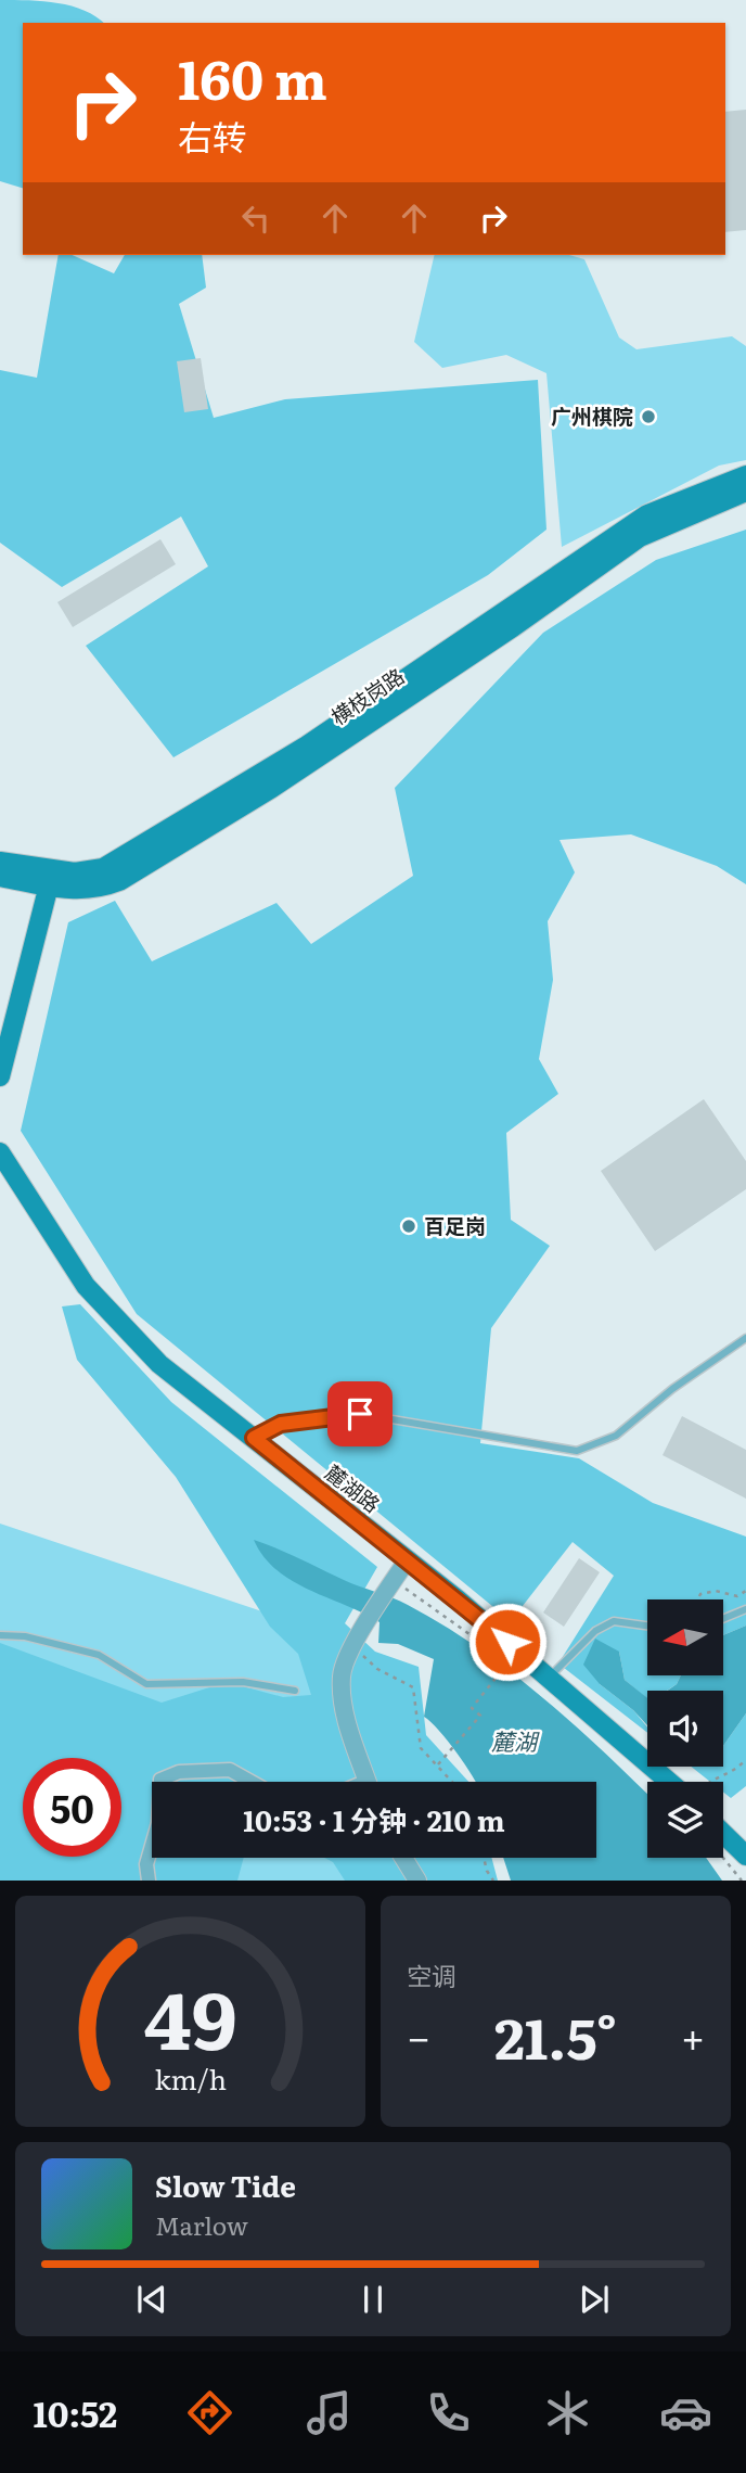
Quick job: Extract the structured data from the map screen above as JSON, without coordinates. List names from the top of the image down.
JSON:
{
  "streets": {
    "main road": ["横枝岗路", "麓湖路"]
  },
  "water": ["麓湖"],
  "places": ["广州棋院", "百足岗"],
  "north": "left",
  "page": {
    "turn": ["160 m", "右转"],
    "limit": "50",
    "trip": "10:53 · 1 分钟 · 210 m",
    "tile": "空调",
    "heat": ["−", "21.5°", "+"],
    "song": ["Slow Tide", "Marlow"],
    "tabs": "10:52",
    "gauge": ["49", "km/h"]
  }
}
